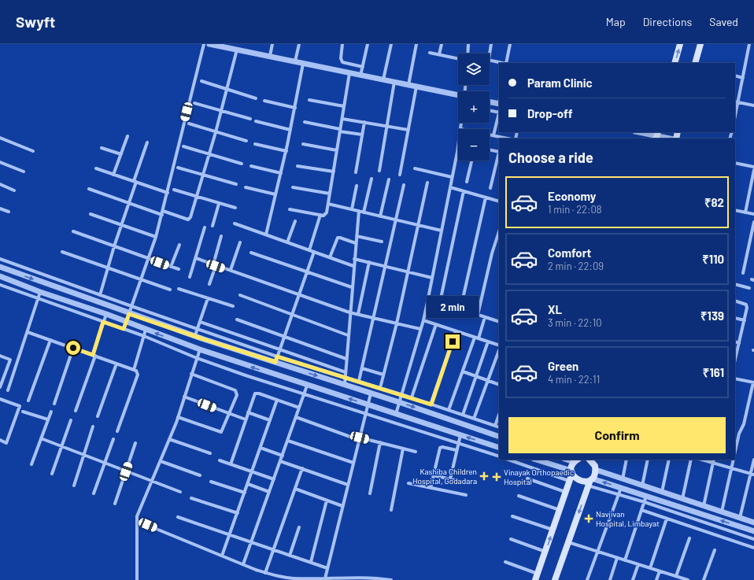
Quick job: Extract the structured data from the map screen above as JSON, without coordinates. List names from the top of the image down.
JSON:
{
  "places": {
    "health": ["Kashiba Children Hospital, Godadara", "Vinayak Orthopaedic Hospital", "Navjivan Hospital, Limbayat"]
  },
  "page": {
    "header": "Swyft",
    "nav": ["Map", "Directions", "Saved"],
    "map_buttons": ["+", "−"],
    "banner": ["Param Clinic", "Drop-off"],
    "heading": "Choose a ride",
    "list": [
      {
        "name": "Economy",
        "note": "1 min · 22:08",
        "value": "₹82"
      },
      {
        "name": "Comfort",
        "note": "2 min · 22:09",
        "value": "₹110"
      },
      {
        "name": "XL",
        "note": "3 min · 22:10",
        "value": "₹139"
      },
      {
        "name": "Green",
        "note": "4 min · 22:11",
        "value": "₹161"
      }
    ],
    "bubble": "2 min",
    "buttons": "Confirm"
  }
}
